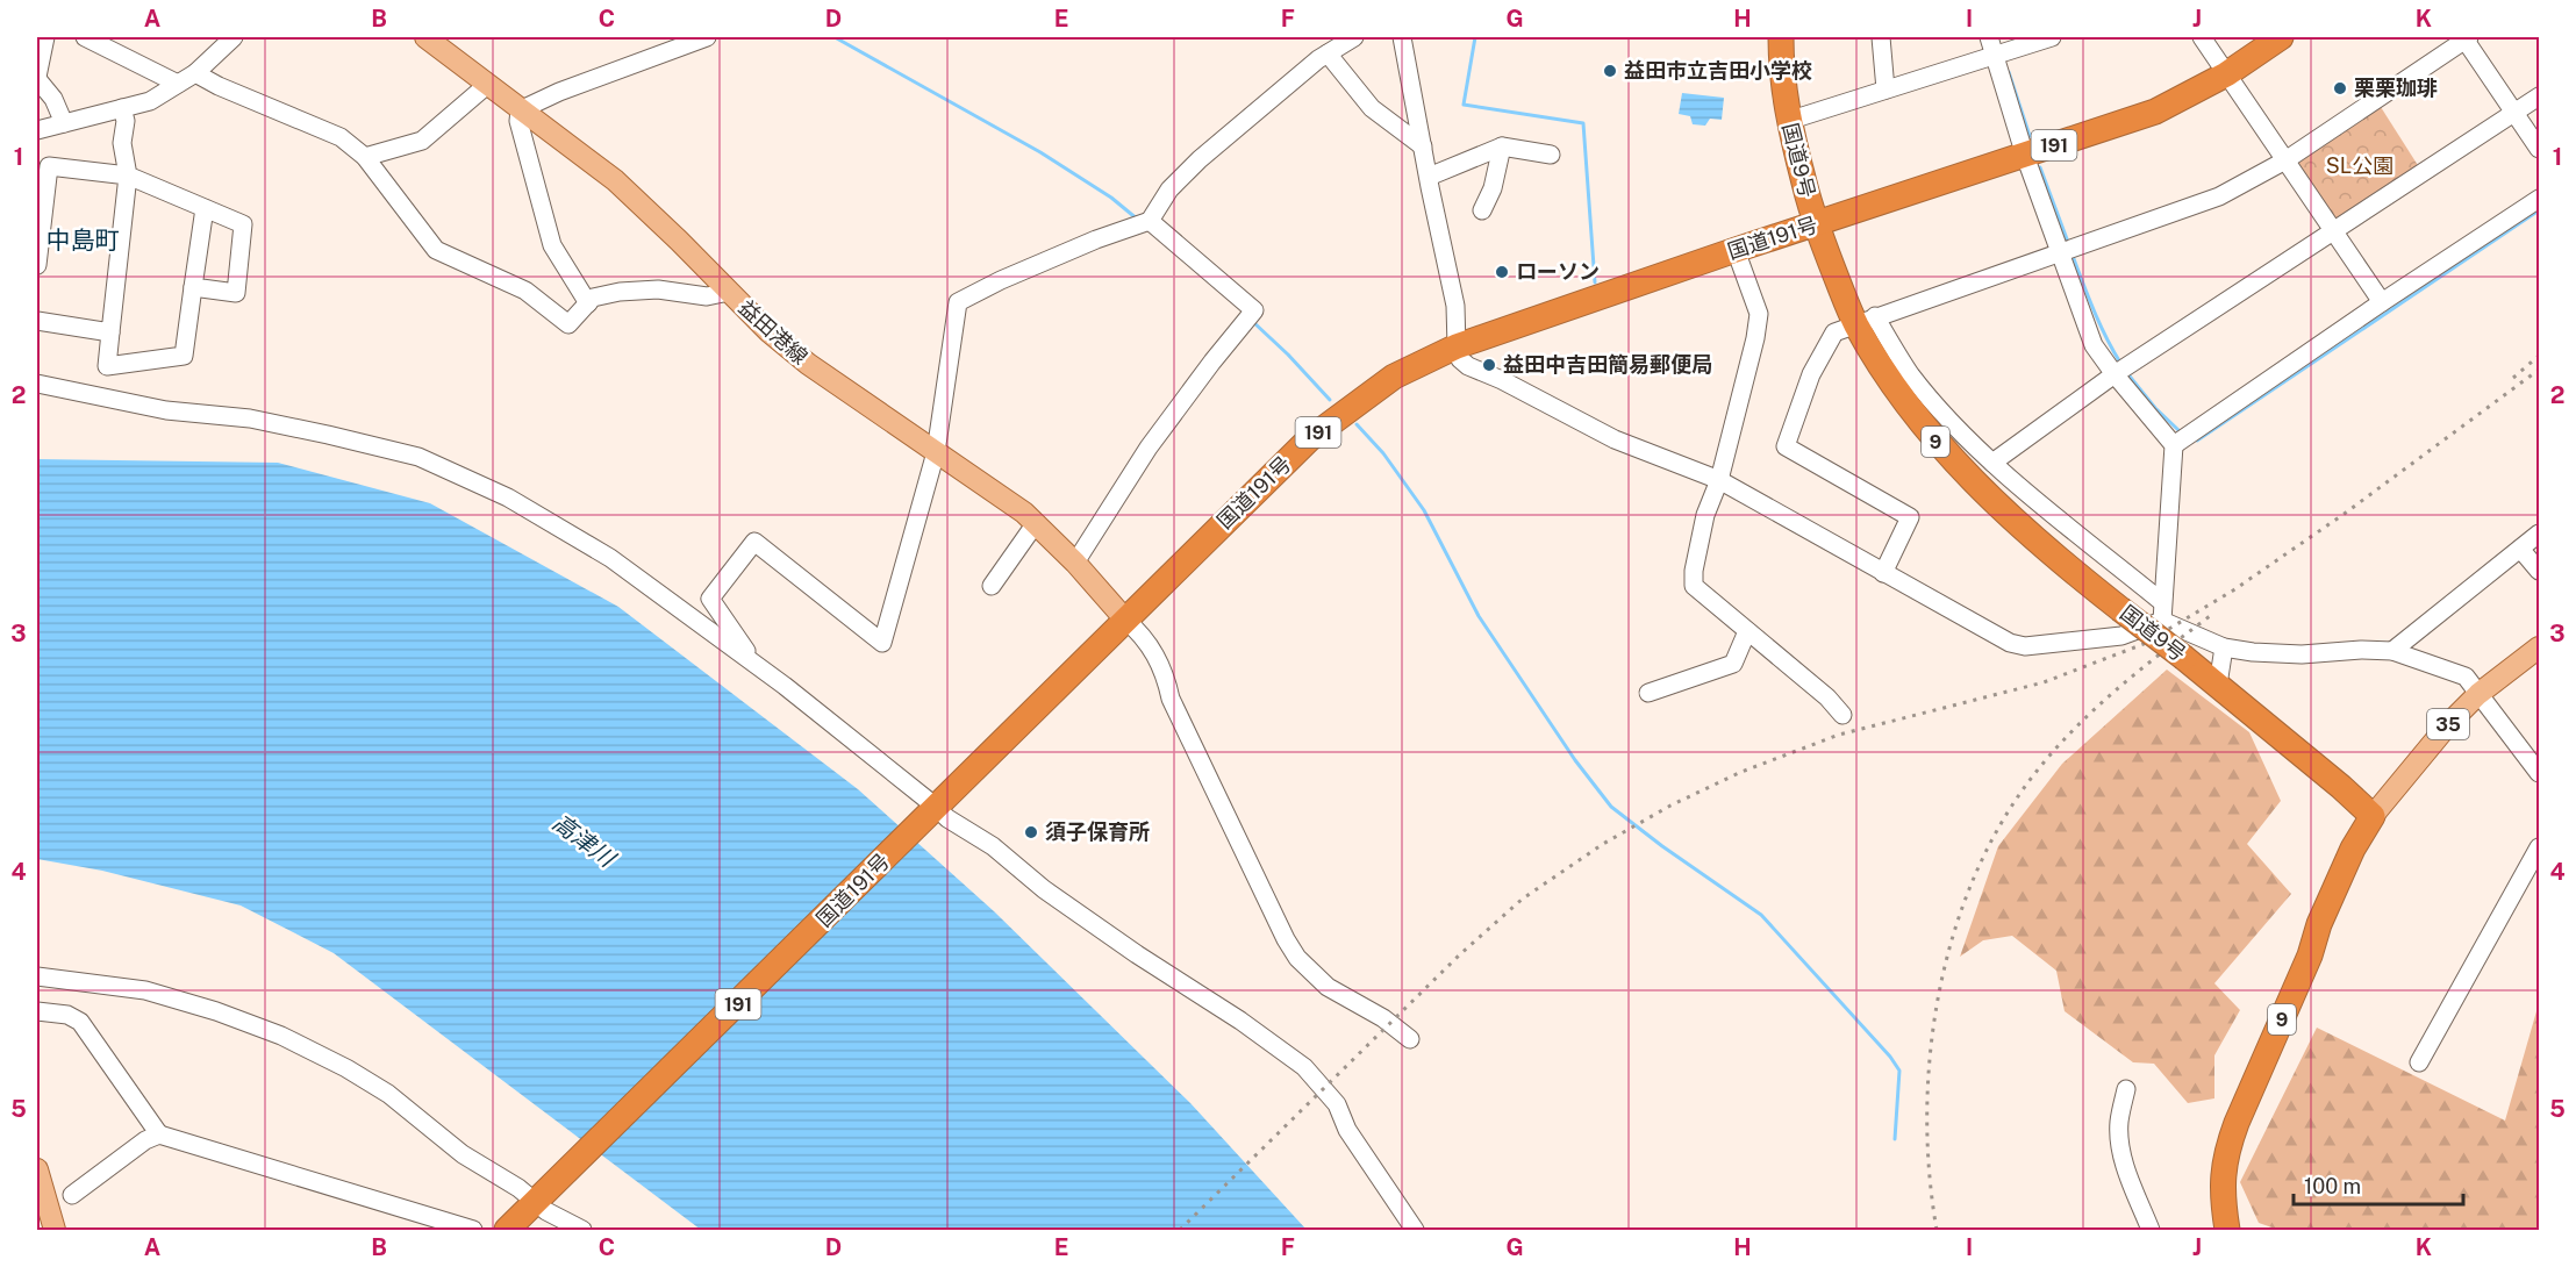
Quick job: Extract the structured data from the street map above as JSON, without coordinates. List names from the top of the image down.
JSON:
{
  "streets": {
    "highway": [
      "191",
      "国道9号",
      "国道191号",
      "9"
    ],
    "main road": ["益田港線", "35"]
  },
  "crossings": [
    ["国道9号", "国道191号"],
    ["国道9号", "9"],
    ["国道9号", "35"],
    ["国道191号", "益田港線"],
    ["9", "35"]
  ],
  "districts": ["中島町"],
  "water": ["高津川"],
  "parks": ["SL公園"],
  "places": [
    "益田市立吉田小学校",
    "栗栗珈琲",
    "ローソン",
    "益田中吉田簡易郵便局",
    "須子保育所"
  ],
  "scale_bar": "100 m",
  "grid": {
    "columns": [
      "A",
      "B",
      "C",
      "D",
      "E",
      "F",
      "G",
      "H",
      "I",
      "J",
      "K"
    ],
    "rows": [
      "1",
      "2",
      "3",
      "4",
      "5"
    ]
  }
}
